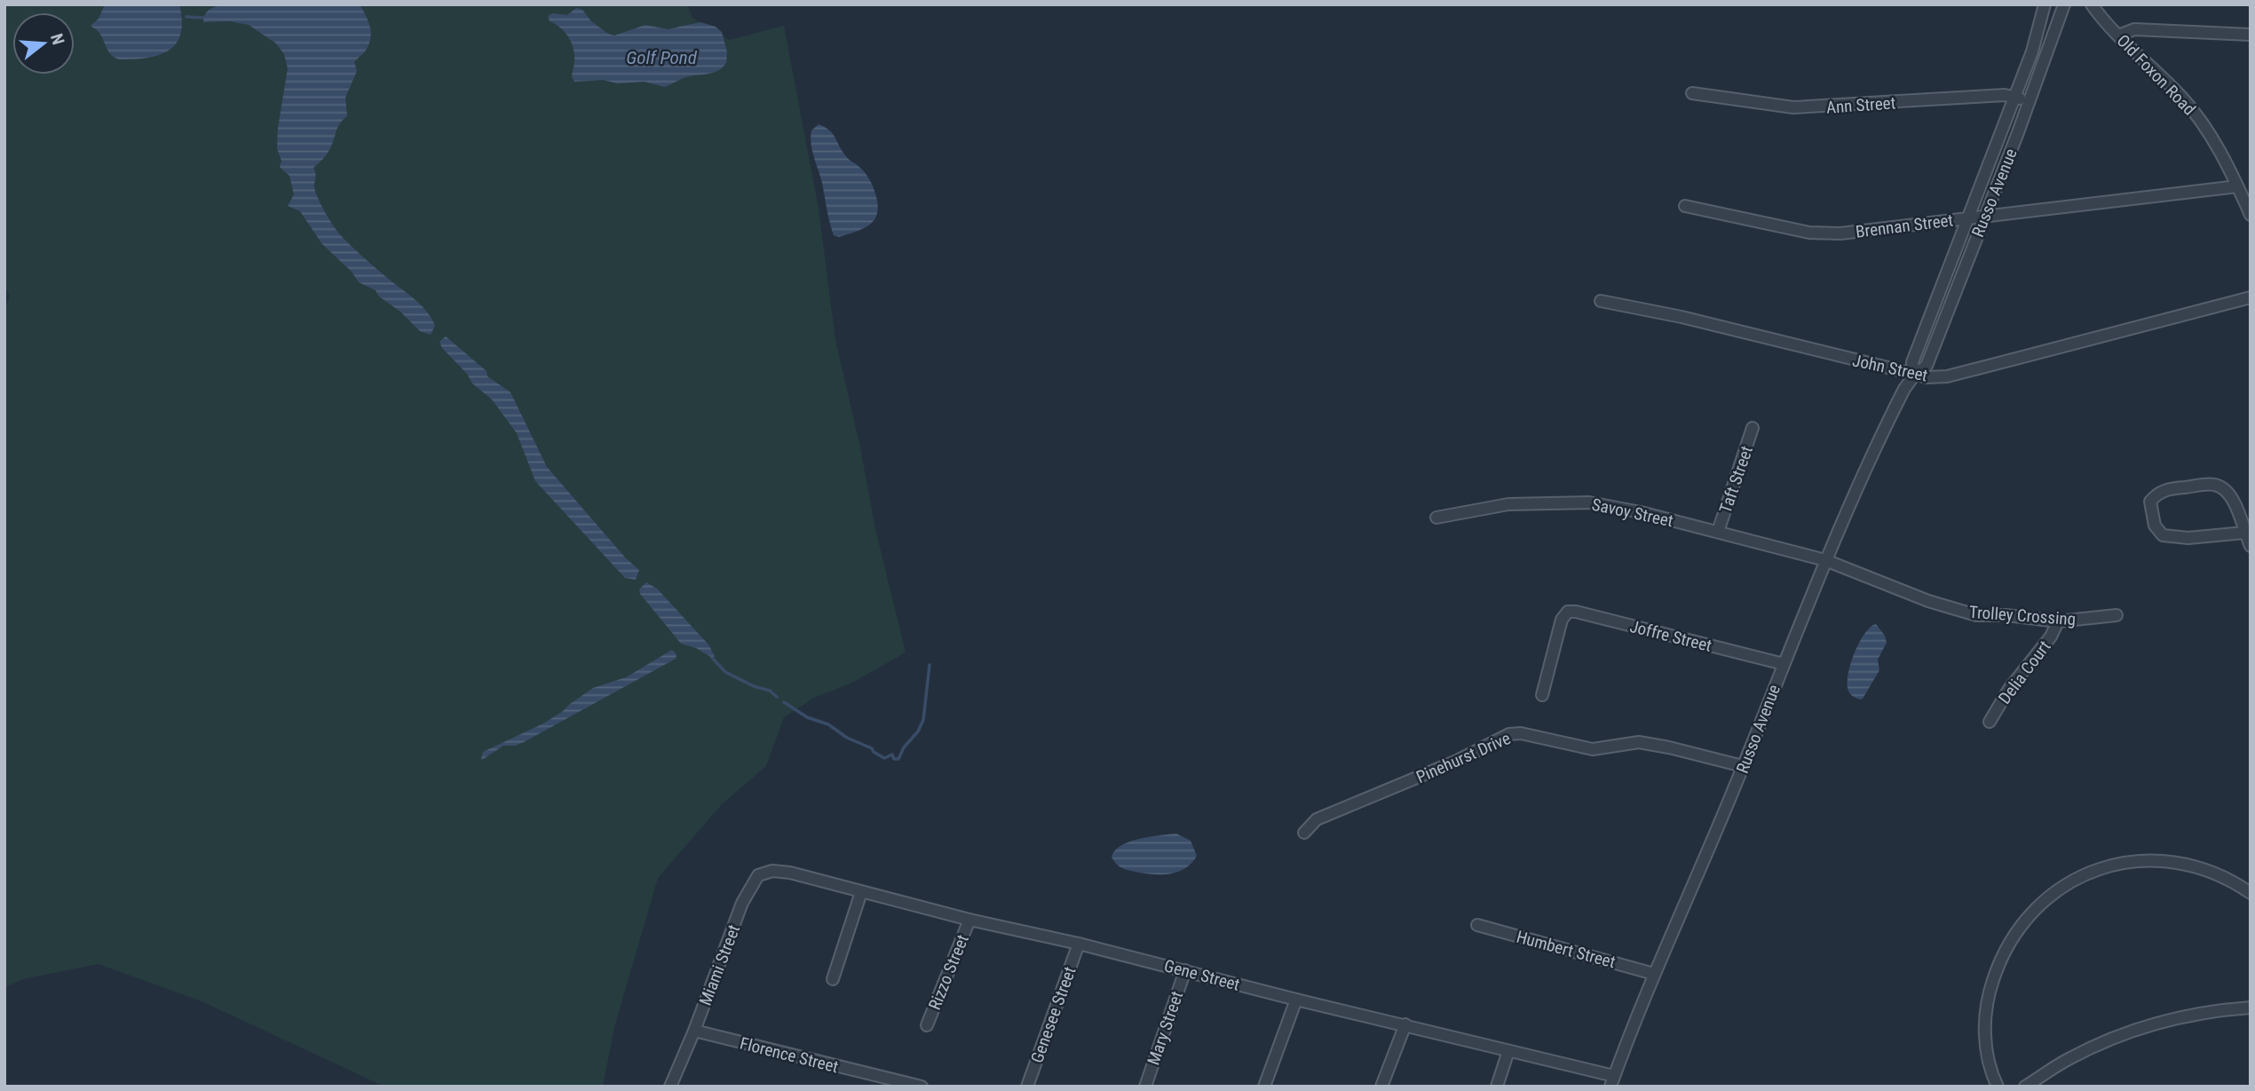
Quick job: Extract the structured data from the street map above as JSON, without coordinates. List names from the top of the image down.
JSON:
{
  "streets": {
    "street": [
      "Old Foxon Road",
      "Ann Street",
      "Russo Avenue",
      "Brennan Street",
      "John Street",
      "Taft Street",
      "Savoy Street",
      "Trolley Crossing",
      "Joffre Street",
      "Delia Court",
      "Pinehurst Drive",
      "Humbert Street",
      "Miami Street",
      "Rizzo Street",
      "Gene Street",
      "Genesee Street",
      "Mary Street",
      "Florence Street"
    ]
  },
  "crossings": [
    ["Old Foxon Road", "Brennan Street"],
    ["Ann Street", "Russo Avenue"],
    ["Russo Avenue", "Brennan Street"],
    ["Russo Avenue", "John Street"],
    ["Russo Avenue", "Savoy Street"],
    ["Russo Avenue", "Trolley Crossing"],
    ["Russo Avenue", "Joffre Street"],
    ["Russo Avenue", "Pinehurst Drive"],
    ["Russo Avenue", "Humbert Street"],
    ["Russo Avenue", "Gene Street"],
    ["Taft Street", "Savoy Street"],
    ["Savoy Street", "Trolley Crossing"],
    ["Trolley Crossing", "Delia Court"],
    ["Miami Street", "Gene Street"],
    ["Miami Street", "Florence Street"],
    ["Rizzo Street", "Gene Street"],
    ["Gene Street", "Genesee Street"],
    ["Gene Street", "Mary Street"]
  ],
  "water": ["Golf Pond"],
  "north": "right"
}
